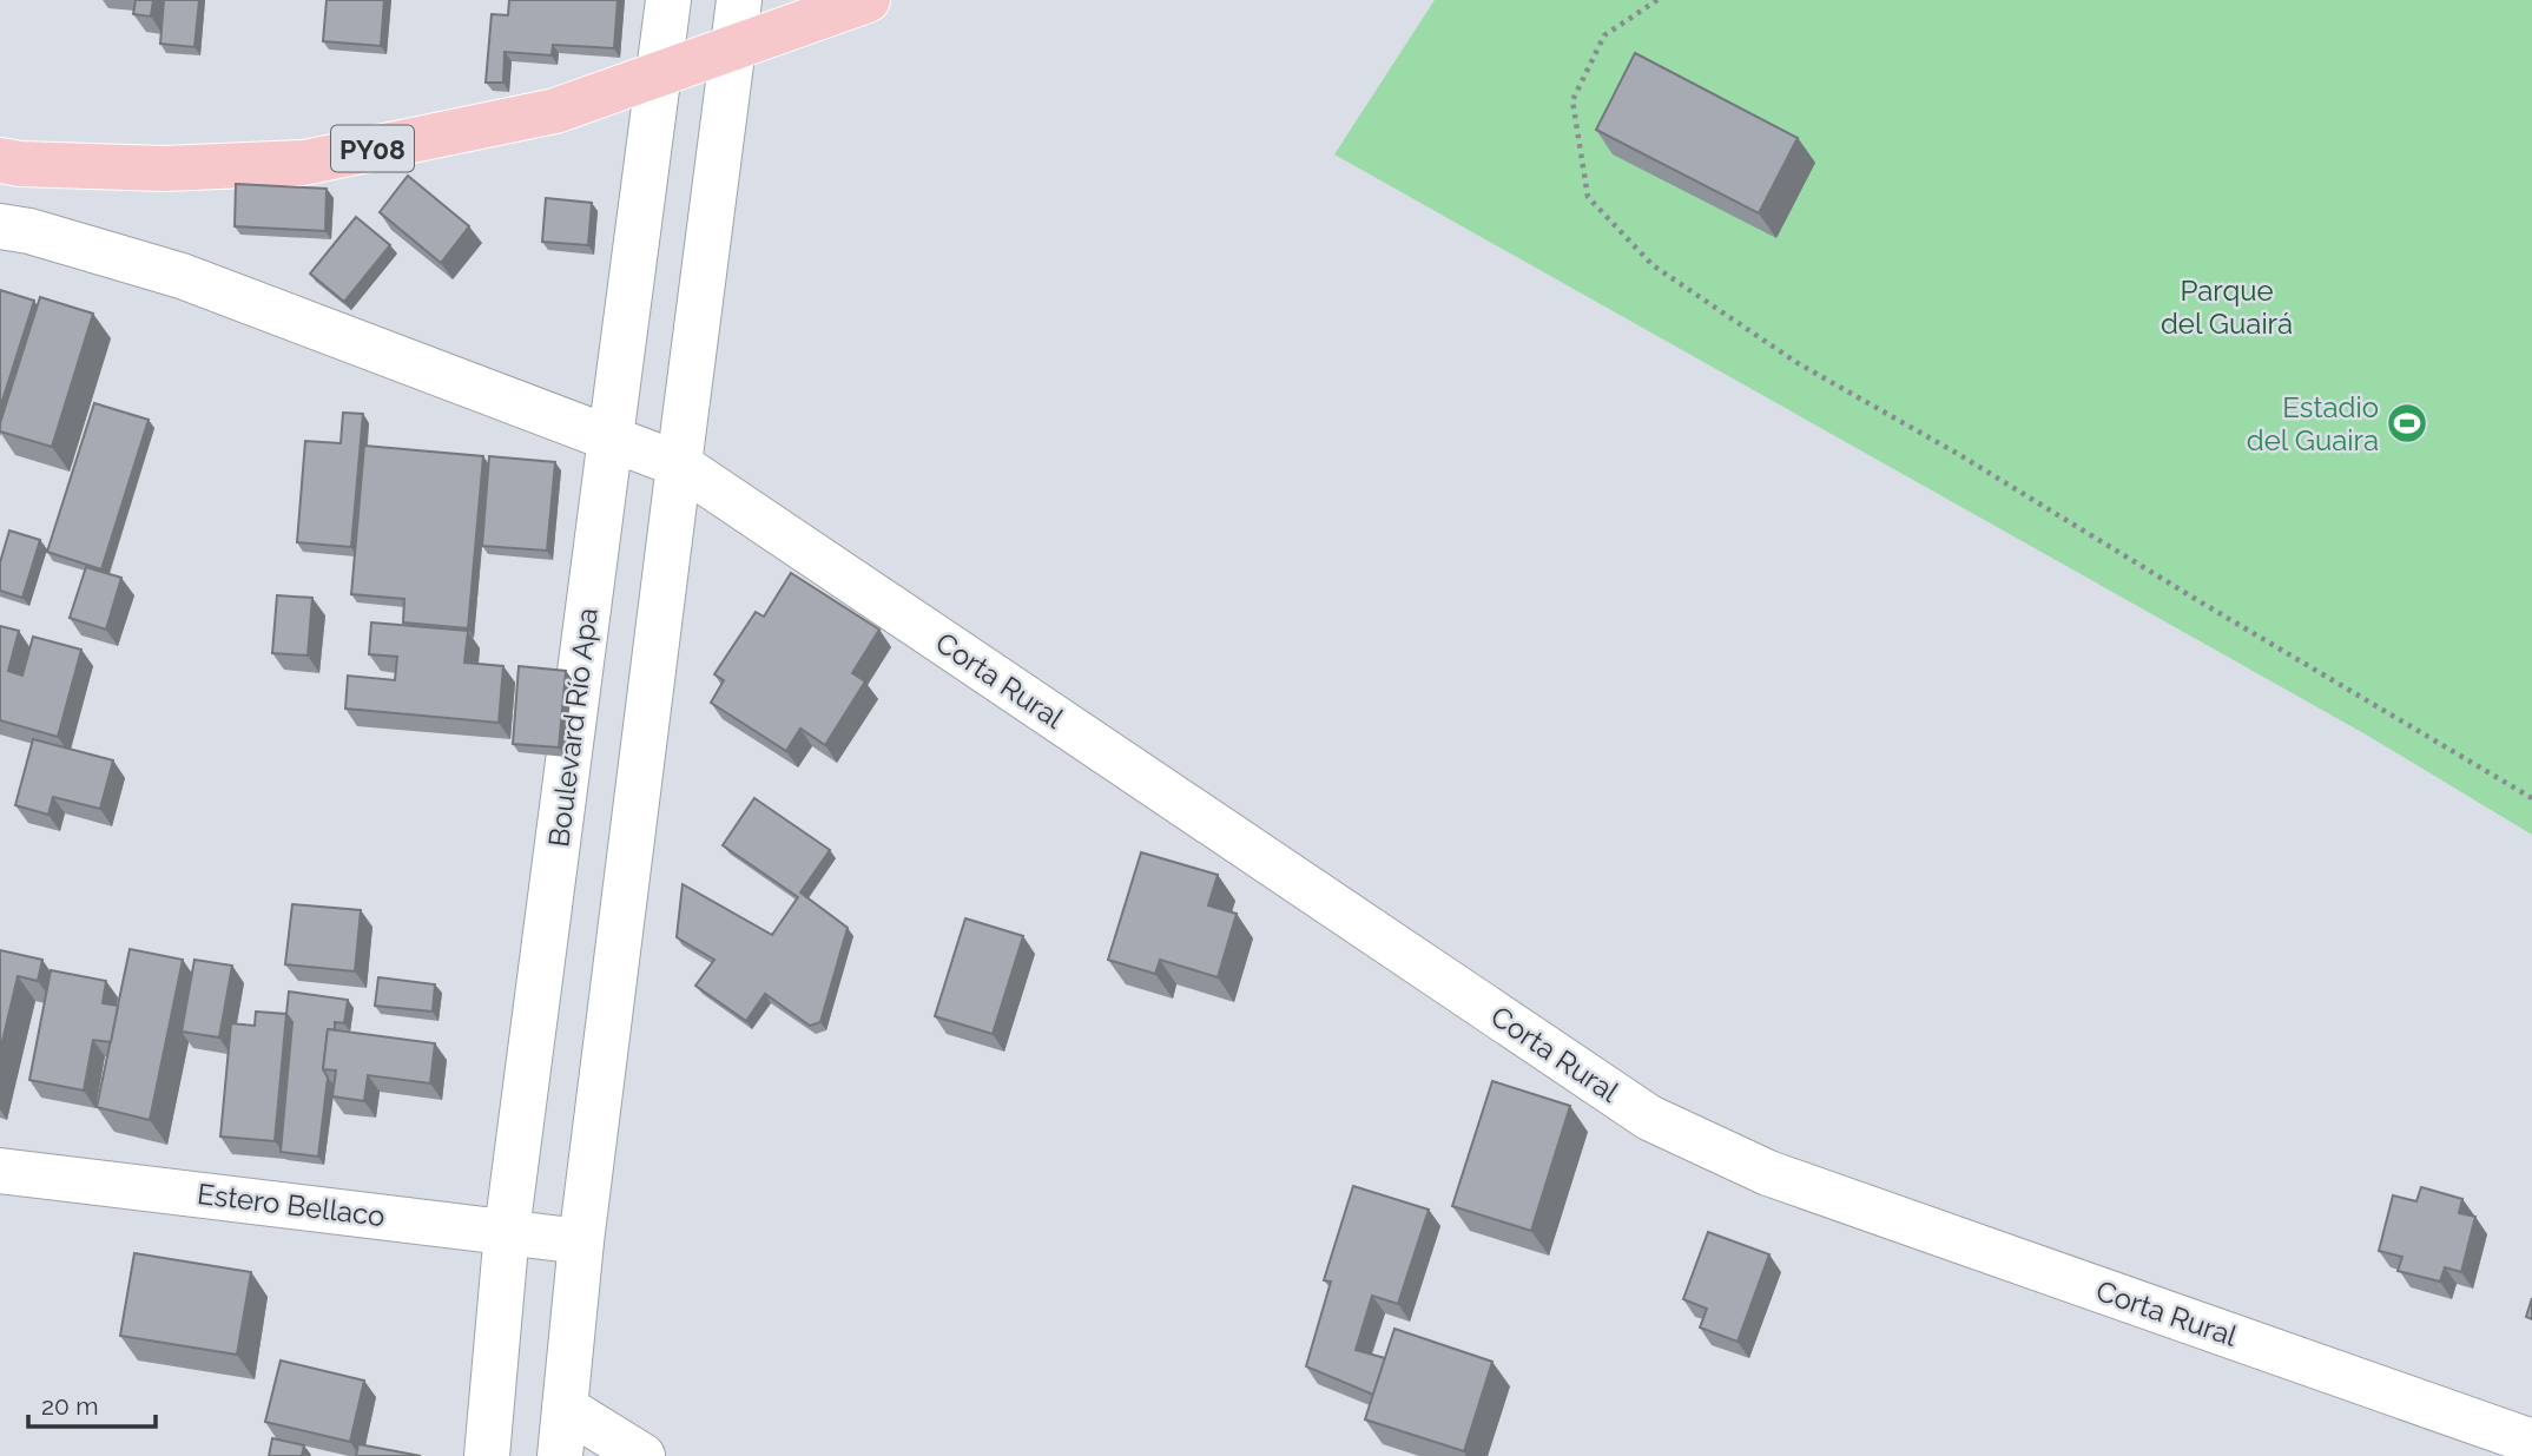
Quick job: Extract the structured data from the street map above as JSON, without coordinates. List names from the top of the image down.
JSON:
{
  "streets": {
    "highway": ["PY08"],
    "street": ["Corta Rural", "Boulevard Río Apa", "Estero Bellaco"]
  },
  "crossings": [
    ["PY08", "Boulevard Río Apa"],
    ["Corta Rural", "Boulevard Río Apa"],
    ["Boulevard Río Apa", "Estero Bellaco"]
  ],
  "parks": ["Parque del Guairá"],
  "places": {
    "sports": ["Estadio del Guaira"]
  },
  "scale_bar": "20 m"
}
